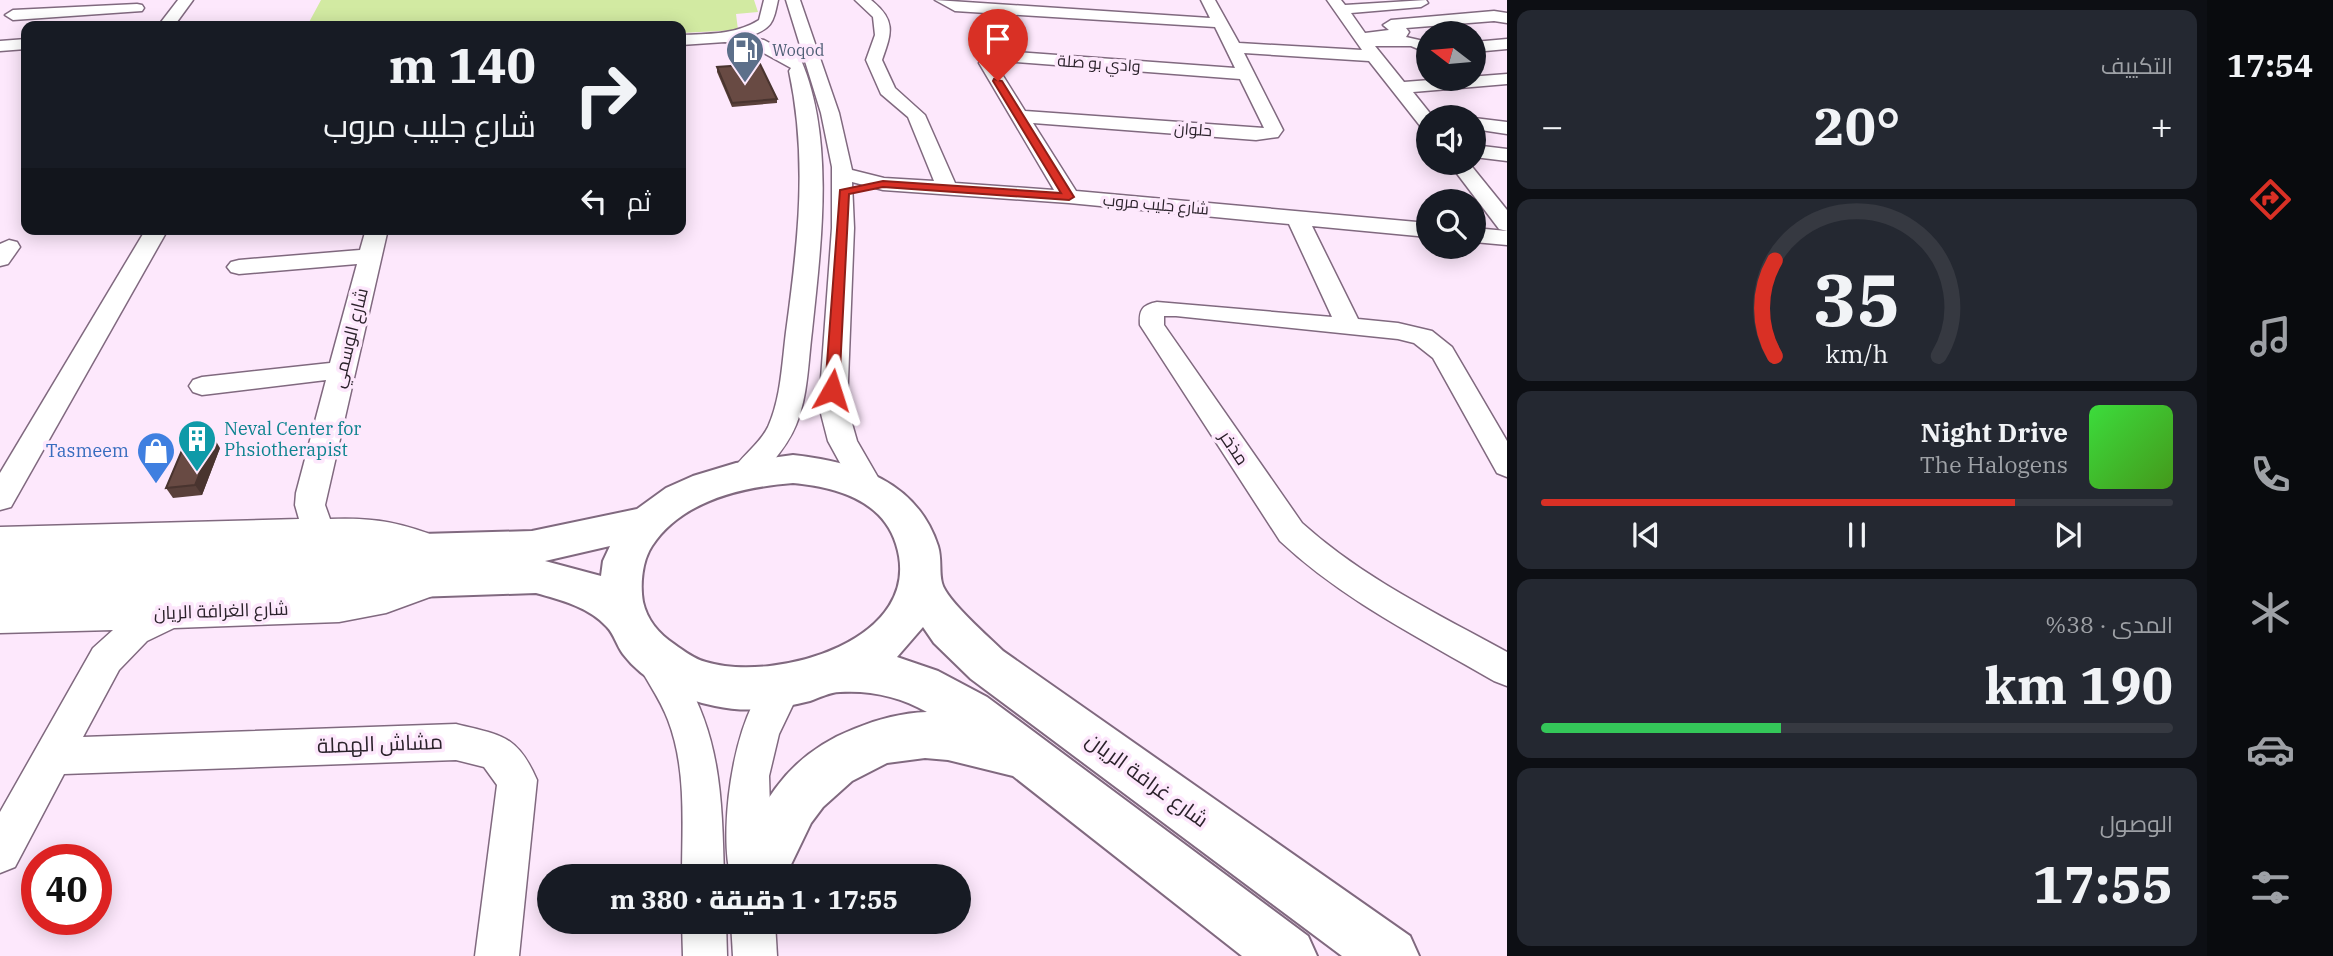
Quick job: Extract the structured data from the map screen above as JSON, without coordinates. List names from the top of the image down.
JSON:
{
  "streets": {
    "main road": ["شارع الغرافة الريان", "شارع غرافة الريان"],
    "street": [
      "وادي بو صلة",
      "حلوان",
      "شارع جليب مروب",
      "شارع الوسمي",
      "مذخر",
      "مشاش الهملة"
    ]
  },
  "crossings": [
    ["وادي بو صلة", "حلوان"],
    ["وادي بو صلة", "شارع جليب مروب"],
    ["شارع الوسمي", "شارع الغرافة الريان"]
  ],
  "places": {
    "fuel station": ["Woqod"],
    "building": ["Neval Center for Phsiotherapist"],
    "shop": ["Tasmeem"]
  },
  "north": "left",
  "page": {
    "tabs": "17:54",
    "tile": [
      "التكييف",
      ["المدى · 38%", "190 km"],
      ["الوصول", "17:55"]
    ],
    "turn": ["140 m", "شارع جليب مروب"],
    "heat": ["−", "20°", "+"],
    "then": "ثم",
    "song": ["Night Drive", "The Halogens"],
    "limit": "40",
    "trip": "17:55 · 1 دقيقة · 380 m",
    "gauge": ["35", "km/h"]
  }
}
